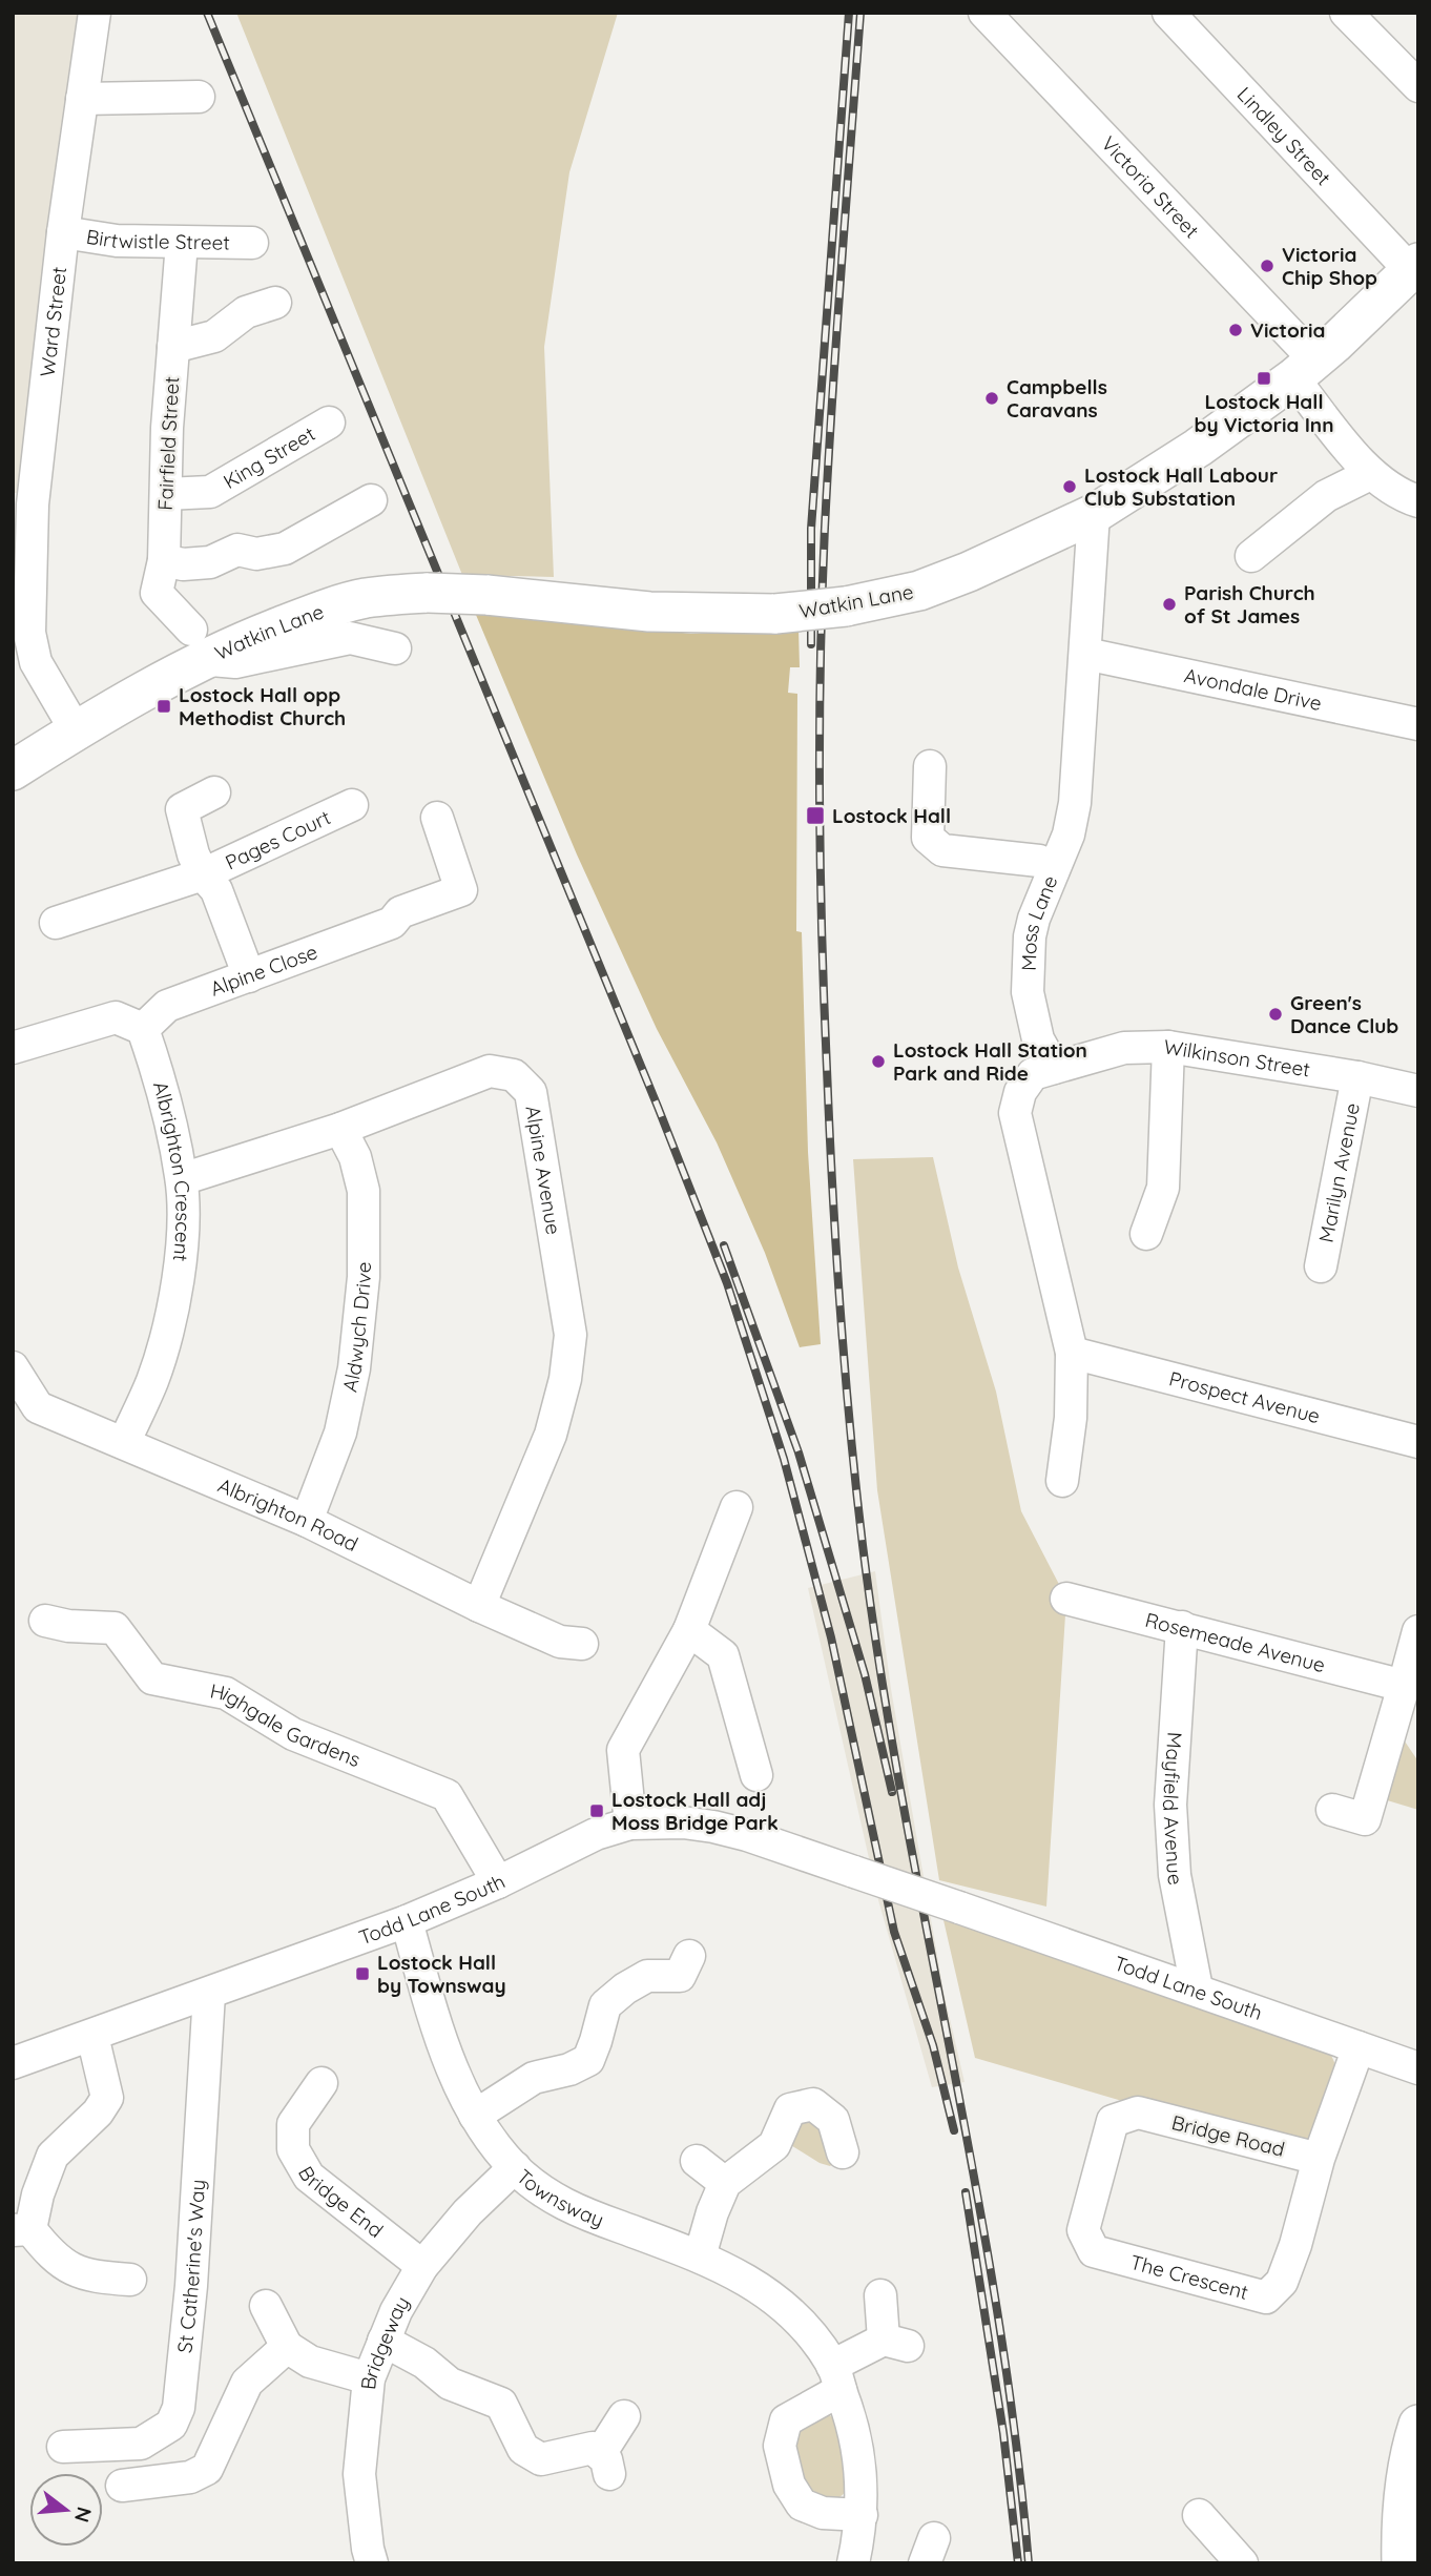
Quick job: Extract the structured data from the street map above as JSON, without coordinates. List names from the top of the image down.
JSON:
{
  "streets": {
    "main road": ["Watkin Lane"],
    "street": [
      "Lindley Street",
      "Victoria Street",
      "Birtwistle Street",
      "Ward Street",
      "Fairfield Street",
      "King Street",
      "Avondale Drive",
      "Pages Court",
      "Moss Lane",
      "Alpine Close",
      "Wilkinson Street",
      "Albrighton Crescent",
      "Alpine Avenue",
      "Marilyn Avenue",
      "Aldwych Drive",
      "Prospect Avenue",
      "Albrighton Road",
      "Rosemeade Avenue",
      "Highgale Gardens",
      "Mayfield Avenue",
      "Todd Lane South",
      "Bridge Road",
      "Townsway",
      "Bridge End",
      "St Catherine's Way",
      "The Crescent",
      "Bridgeway"
    ]
  },
  "crossings": [
    ["Lindley Street", "Watkin Lane"],
    ["Victoria Street", "Watkin Lane"],
    ["Birtwistle Street", "Ward Street"],
    ["Birtwistle Street", "Fairfield Street"],
    ["Ward Street", "Watkin Lane"],
    ["Fairfield Street", "King Street"],
    ["Fairfield Street", "Watkin Lane"],
    ["Watkin Lane", "Moss Lane"],
    ["Avondale Drive", "Moss Lane"],
    ["Pages Court", "Alpine Close"],
    ["Moss Lane", "Wilkinson Street"],
    ["Alpine Close", "Albrighton Crescent"],
    ["Wilkinson Street", "Marilyn Avenue"],
    ["Albrighton Crescent", "Alpine Avenue"],
    ["Albrighton Crescent", "Albrighton Road"],
    ["Alpine Avenue", "Aldwych Drive"],
    ["Alpine Avenue", "Albrighton Road"],
    ["Aldwych Drive", "Albrighton Road"],
    ["Rosemeade Avenue", "Mayfield Avenue"],
    ["Highgale Gardens", "Todd Lane South"],
    ["Mayfield Avenue", "Todd Lane South"],
    ["Todd Lane South", "Townsway"],
    ["Todd Lane South", "St Catherine's Way"],
    ["Todd Lane South", "The Crescent"],
    ["Bridge Road", "The Crescent"],
    ["Townsway", "Bridgeway"],
    ["Bridge End", "Bridgeway"]
  ],
  "places": {
    "other": [
      "Victoria Chip Shop",
      "Victoria",
      "Campbells Caravans",
      "Lostock Hall Labour Club Substation",
      "Parish Church of St James",
      "Green's Dance Club",
      "Lostock Hall Station Park and Ride"
    ],
    "transit": [
      "Lostock Hall by Victoria Inn",
      "Lostock Hall opp Methodist Church",
      "Lostock Hall",
      "Lostock Hall adj Moss Bridge Park",
      "Lostock Hall by Townsway"
    ]
  },
  "north": "right"
}
